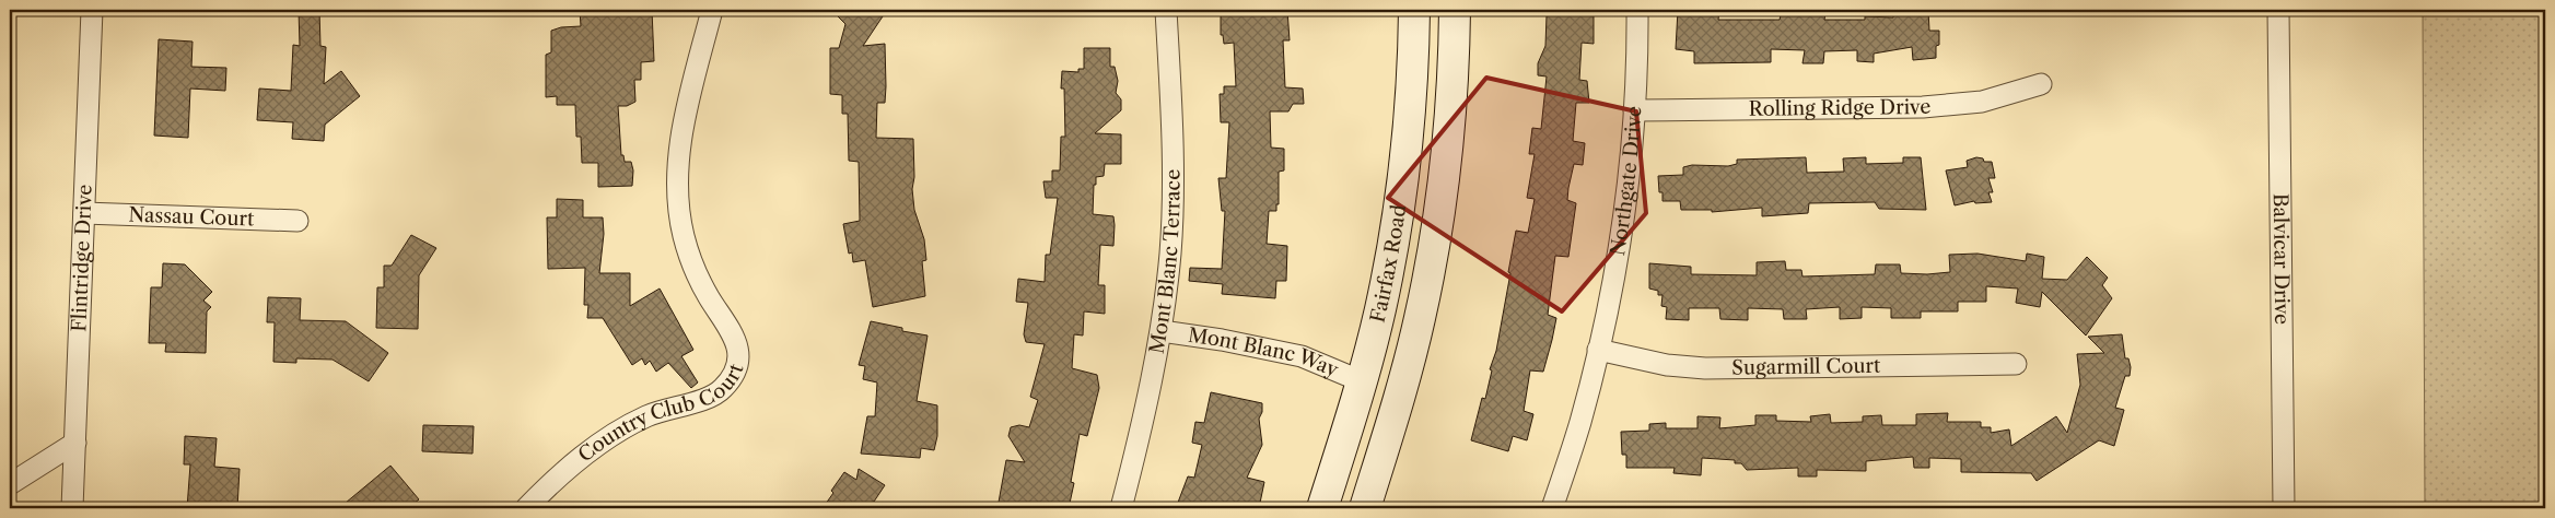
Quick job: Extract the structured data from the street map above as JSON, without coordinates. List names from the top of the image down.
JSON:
{
  "streets": {
    "main road": ["Fairfax Road"],
    "street": [
      "Rolling Ridge Drive",
      "Northgate Drive",
      "Nassau Court",
      "Flintridge Drive",
      "Balvicar Drive",
      "Mont Blanc Terrace",
      "Mont Blanc Way",
      "Sugarmill Court",
      "Country Club Court"
    ]
  },
  "crossings": [
    ["Rolling Ridge Drive", "Northgate Drive"],
    ["Northgate Drive", "Sugarmill Court"],
    ["Nassau Court", "Flintridge Drive"],
    ["Mont Blanc Terrace", "Mont Blanc Way"],
    ["Fairfax Road", "Mont Blanc Way"]
  ]
}
